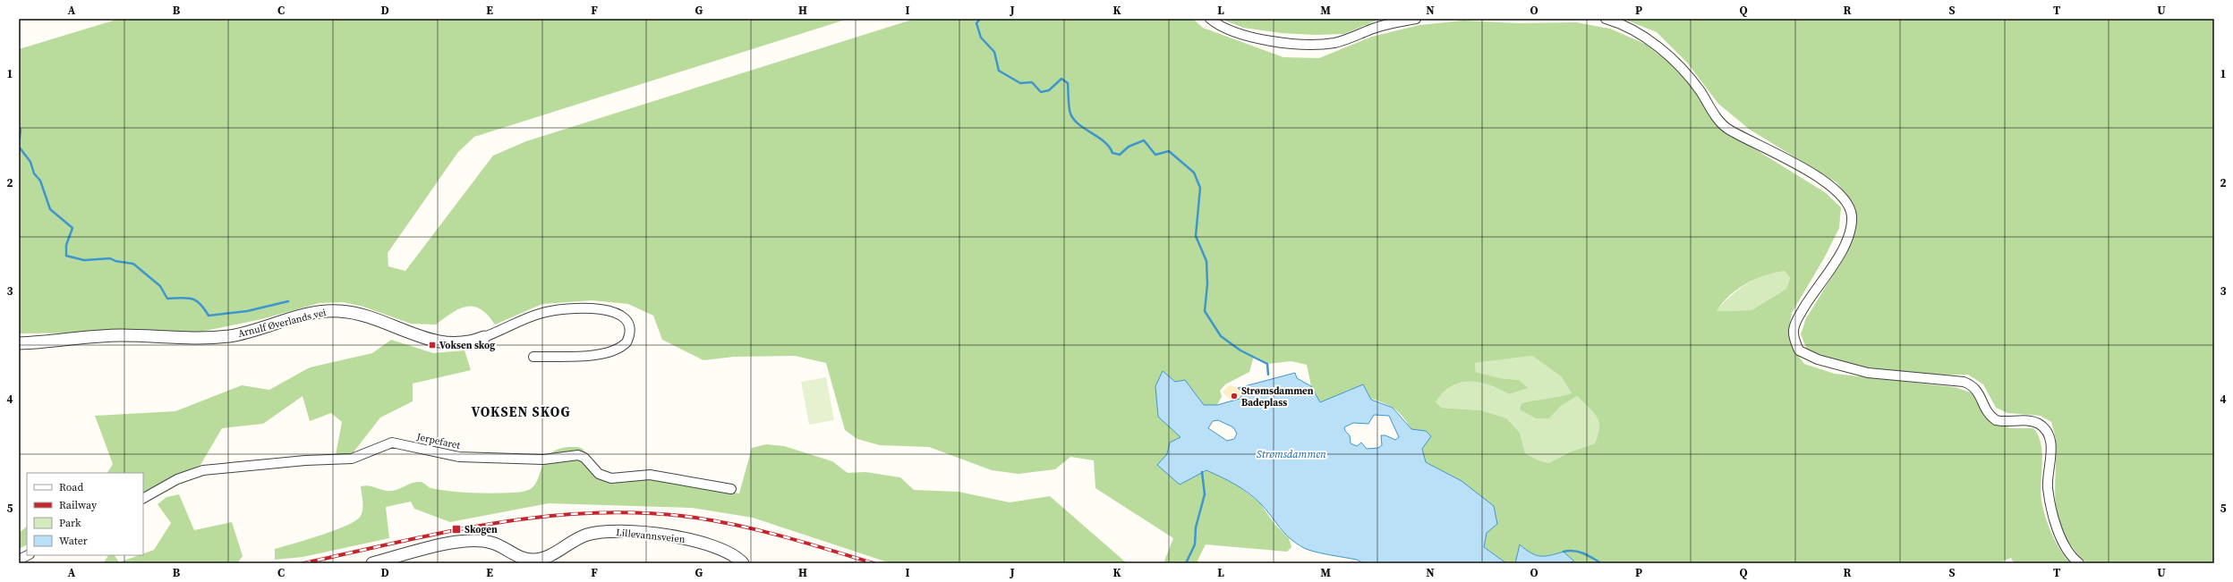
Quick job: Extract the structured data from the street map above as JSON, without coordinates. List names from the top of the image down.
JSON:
{
  "streets": {
    "street": ["Arnulf Øverlands vei", "Jerpefaret", "Lillevannsveien"]
  },
  "districts": ["VOKSEN SKOG"],
  "water": ["Strømsdammen"],
  "places": {
    "transit": ["Voksen skog", "Skogen"],
    "other": ["Strømsdammen Badeplass"]
  },
  "legend": [
    "Road",
    "Railway",
    "Park",
    "Water"
  ],
  "grid": {
    "columns": [
      "A",
      "B",
      "C",
      "D",
      "E",
      "F",
      "G",
      "H",
      "I",
      "J",
      "K",
      "L",
      "M",
      "N",
      "O",
      "P",
      "Q",
      "R",
      "S",
      "T",
      "U"
    ],
    "rows": [
      "1",
      "2",
      "3",
      "4",
      "5"
    ]
  }
}
